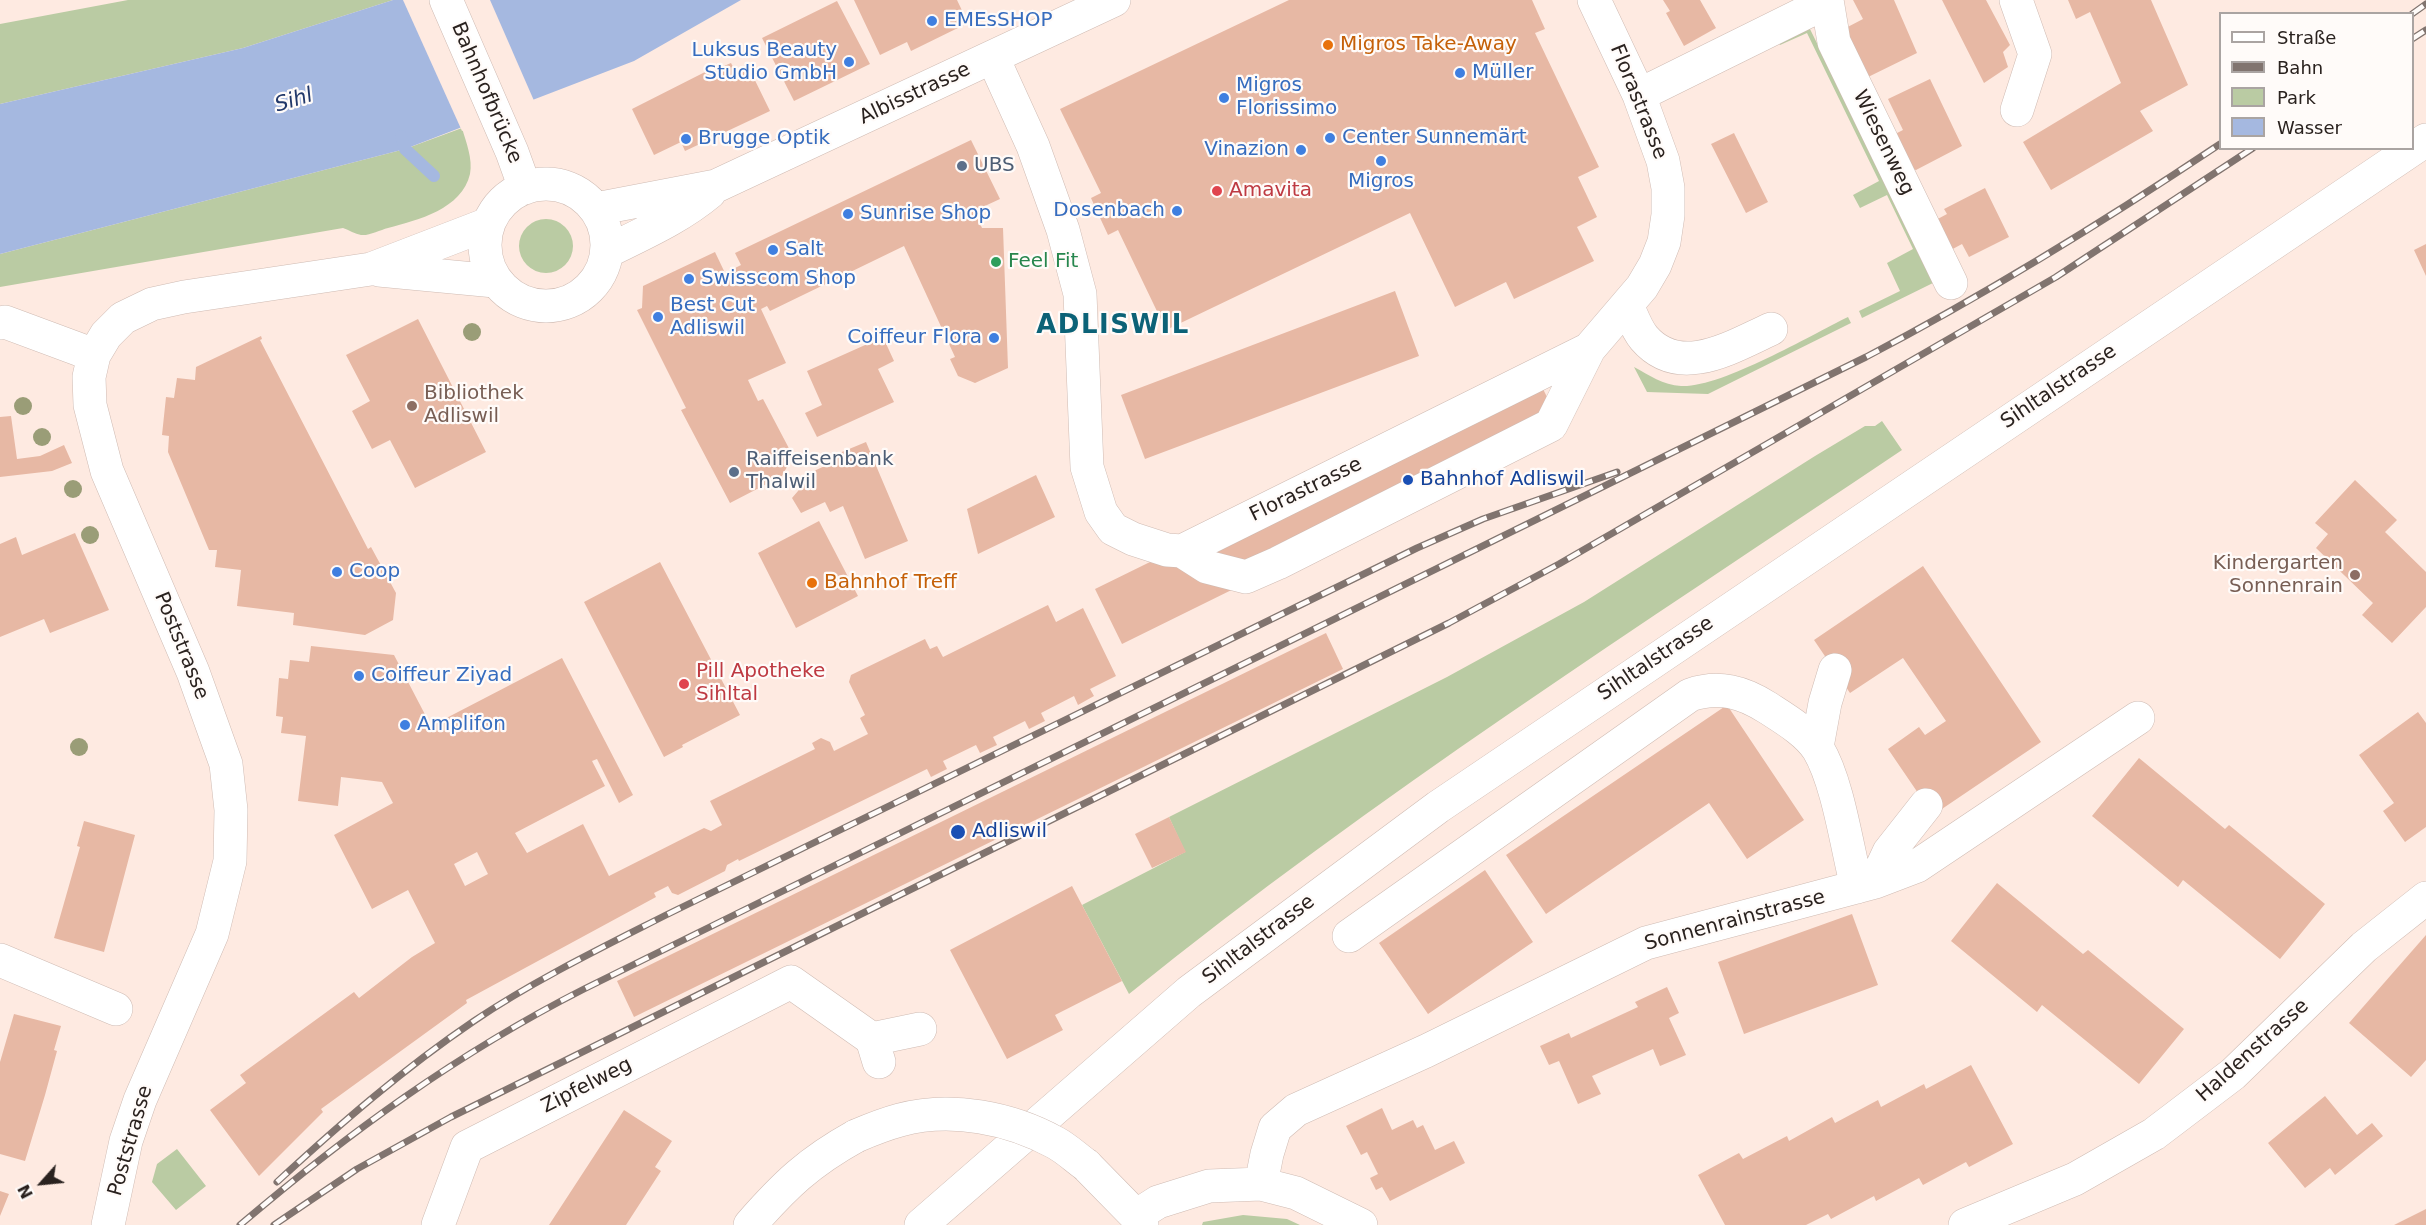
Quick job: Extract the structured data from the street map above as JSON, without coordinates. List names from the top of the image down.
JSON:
{
  "streets": {
    "street": [
      "Bahnhofbrücke",
      "Albisstrasse",
      "Florastrasse",
      "Wiesenweg",
      "Sihltalstrasse",
      "Poststrasse",
      "Sonnenrainstrasse",
      "Haldenstrasse",
      "Zipfelweg"
    ]
  },
  "crossings": [
    ["Bahnhofbrücke", "Albisstrasse"],
    ["Bahnhofbrücke", "Poststrasse"],
    ["Albisstrasse", "Poststrasse"]
  ],
  "districts": ["ADLISWIL"],
  "water": ["Sihl"],
  "places": [
    "EMEsSHOP",
    "Migros Take-Away",
    "Luksus Beauty Studio GmbH",
    "Müller",
    "Migros Florissimo",
    "Center Sunnemärt",
    "Brugge Optik",
    "Vinazion",
    "Migros",
    "UBS",
    "Amavita",
    "Dosenbach",
    "Sunrise Shop",
    "Salt",
    "Feel Fit",
    "Swisscom Shop",
    "Best Cut Adliswil",
    "Coiffeur Flora",
    "Bibliothek Adliswil",
    "Raiffeisenbank Thalwil",
    "Bahnhof Adliswil",
    "Coop",
    "Kindergarten Sonnenrain",
    "Bahnhof Treff",
    "Coiffeur Ziyad",
    "Pill Apotheke Sihltal",
    "Amplifon",
    "Adliswil"
  ],
  "legend": [
    "Straße",
    "Bahn",
    "Park",
    "Wasser"
  ],
  "north": "bottom left"
}
